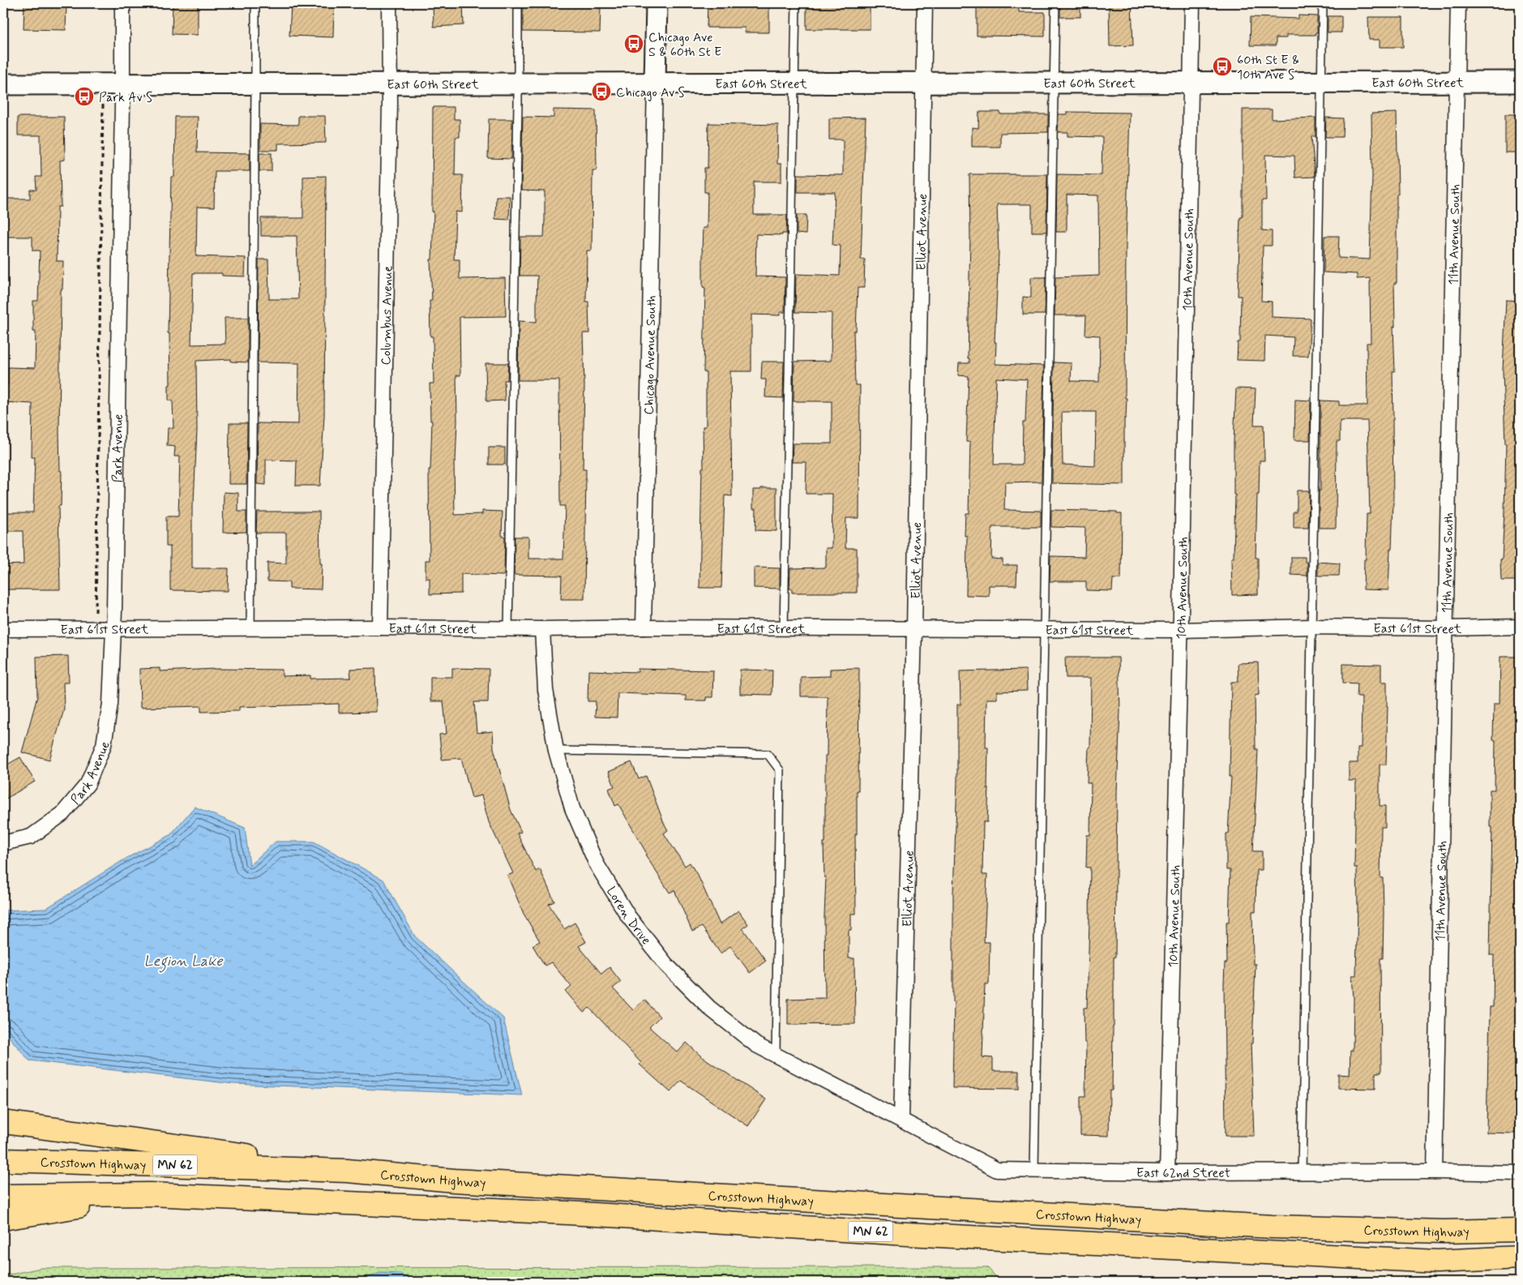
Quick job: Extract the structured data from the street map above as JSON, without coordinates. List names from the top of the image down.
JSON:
{
  "streets": {
    "highway": ["Crosstown Highway", "MN 62"],
    "street": [
      "East 60th Street",
      "Elliot Avenue",
      "11th Avenue South",
      "10th Avenue South",
      "Columbus Avenue",
      "Chicago Avenue South",
      "Park Avenue",
      "East 61st Street",
      "Loren Drive",
      "East 62nd Street"
    ]
  },
  "crossings": [
    ["East 60th Street", "Elliot Avenue"],
    ["East 60th Street", "11th Avenue South"],
    ["East 60th Street", "10th Avenue South"],
    ["East 60th Street", "Columbus Avenue"],
    ["East 60th Street", "Chicago Avenue South"],
    ["East 60th Street", "Park Avenue"],
    ["Elliot Avenue", "East 61st Street"],
    ["Elliot Avenue", "East 62nd Street"],
    ["11th Avenue South", "East 61st Street"],
    ["11th Avenue South", "East 62nd Street"],
    ["10th Avenue South", "East 61st Street"],
    ["10th Avenue South", "East 62nd Street"],
    ["Columbus Avenue", "East 61st Street"],
    ["Chicago Avenue South", "East 61st Street"],
    ["Park Avenue", "East 61st Street"],
    ["East 61st Street", "Loren Drive"],
    ["Loren Drive", "East 62nd Street"]
  ],
  "water": ["Legion Lake"],
  "places": {
    "bus stop": [
      "Chicago Ave S & 60th St E",
      "60th St E & 10th Ave S",
      "Chicago Av S",
      "Park Av S"
    ]
  }
}
